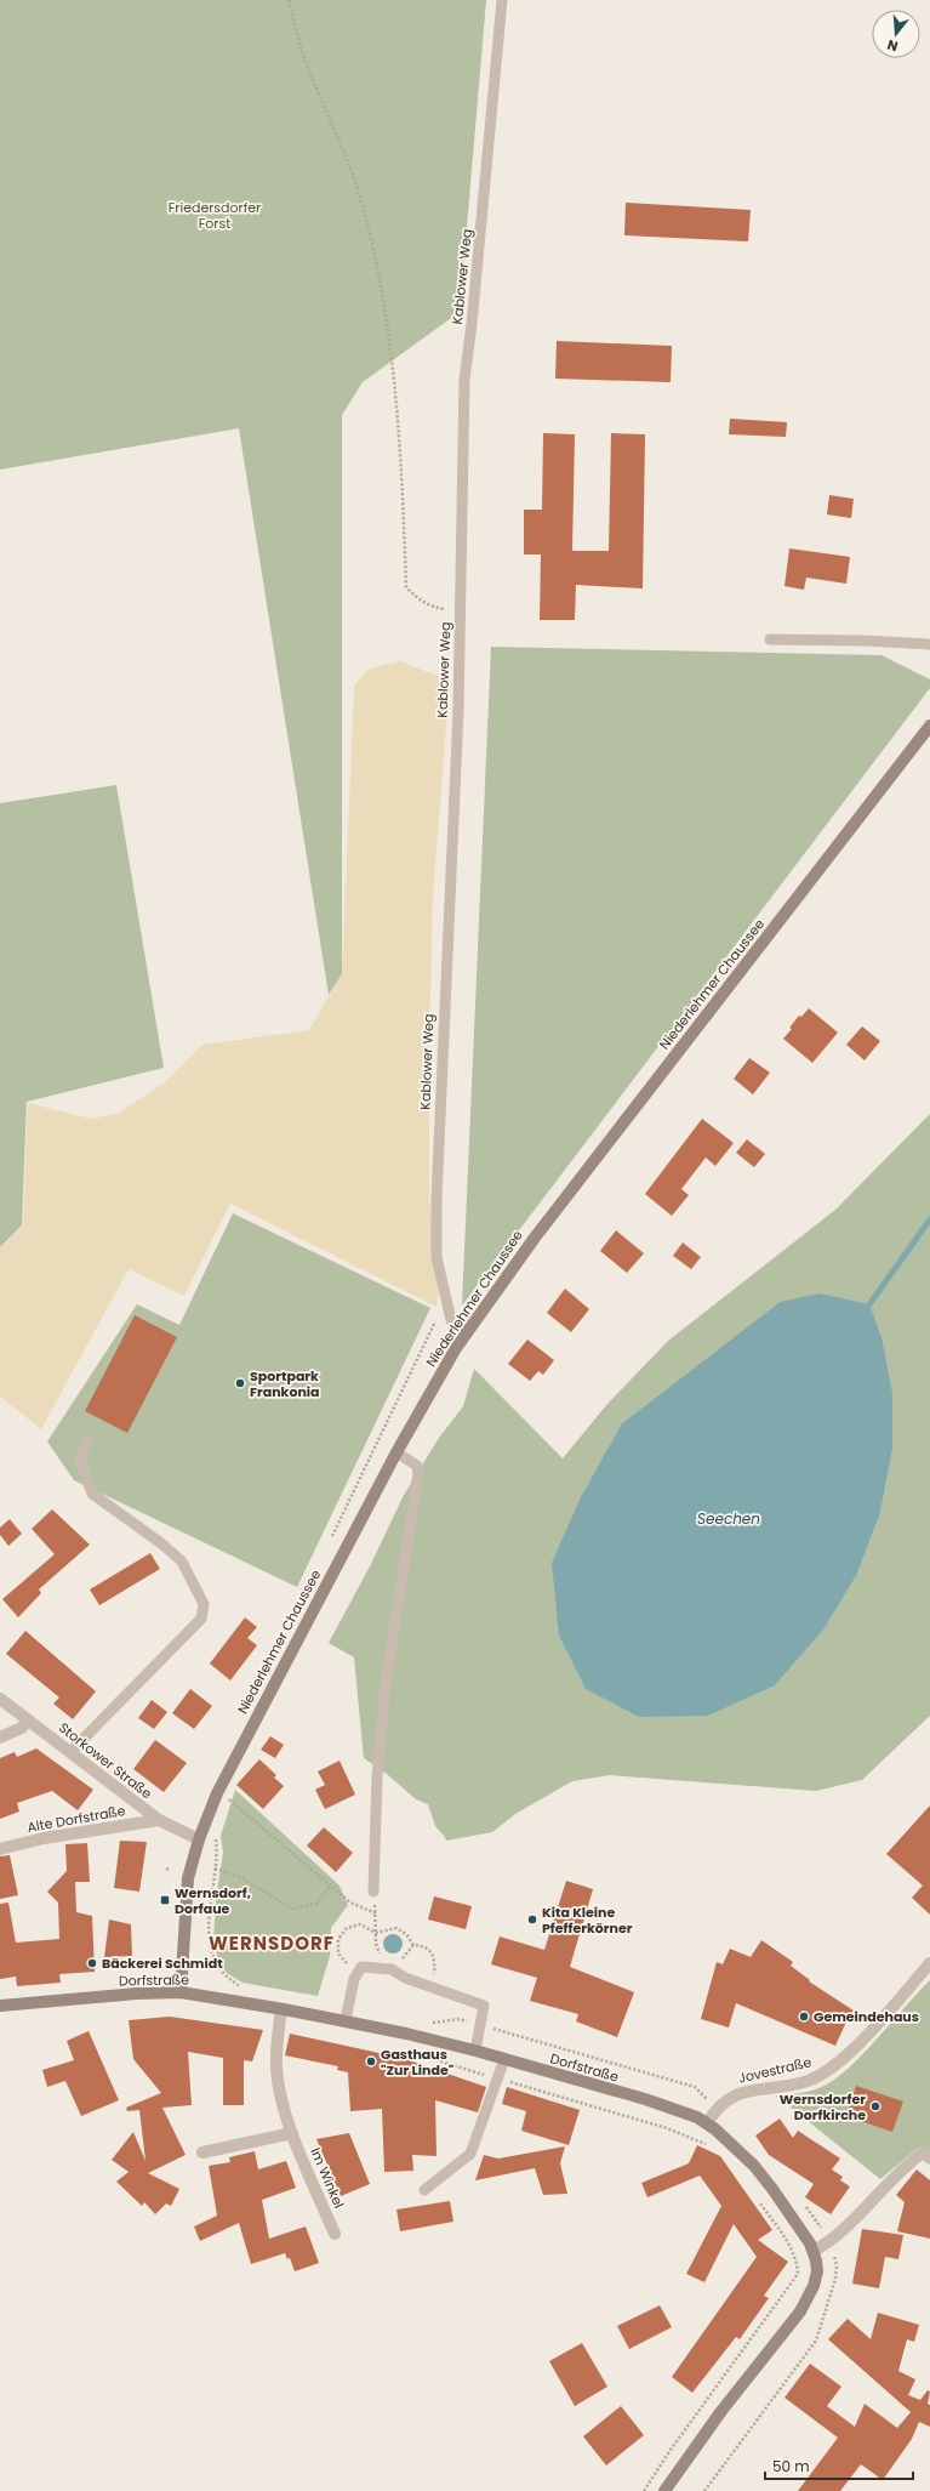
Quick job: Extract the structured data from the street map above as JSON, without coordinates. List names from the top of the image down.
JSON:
{
  "streets": {
    "main road": ["Niederlehmer Chaussee", "Dorfstraße"],
    "street": [
      "Storkower Straße",
      "Alte Dorfstraße",
      "Jovestraße",
      "Im Winkel"
    ],
    "lane": ["Kablower Weg"]
  },
  "crossings": [
    ["Niederlehmer Chaussee", "Storkower Straße"],
    ["Niederlehmer Chaussee", "Dorfstraße"],
    ["Storkower Straße", "Alte Dorfstraße"],
    ["Dorfstraße", "Jovestraße"],
    ["Dorfstraße", "Im Winkel"]
  ],
  "districts": ["WERNSDORF"],
  "water": ["Seechen"],
  "parks": ["Friedersdorfer Forst"],
  "places": {
    "other": [
      "Sportpark Frankonia",
      "Kita Kleine Pfefferkörner",
      "Bäckerei Schmidt",
      "Gemeindehaus",
      "Gasthaus \"Zur Linde\"",
      "Wernsdorfer Dorfkirche"
    ],
    "transit": ["Wernsdorf, Dorfaue"]
  },
  "scale_bar": "50 m",
  "north": "bottom"
}
